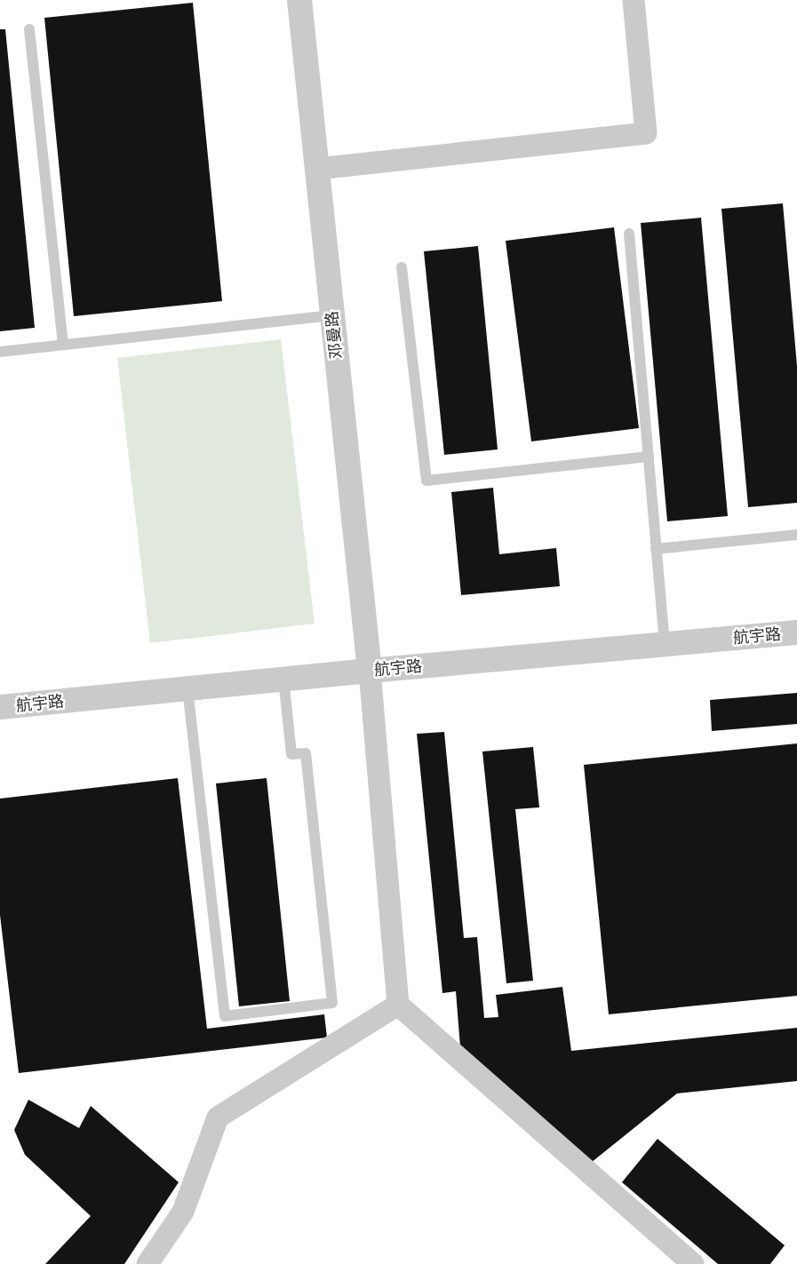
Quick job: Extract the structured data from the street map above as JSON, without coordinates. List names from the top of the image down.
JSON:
{
  "streets": {
    "street": ["邓曼路", "航宇路"]
  },
  "crossings": [
    ["邓曼路", "航宇路"]
  ]
}
